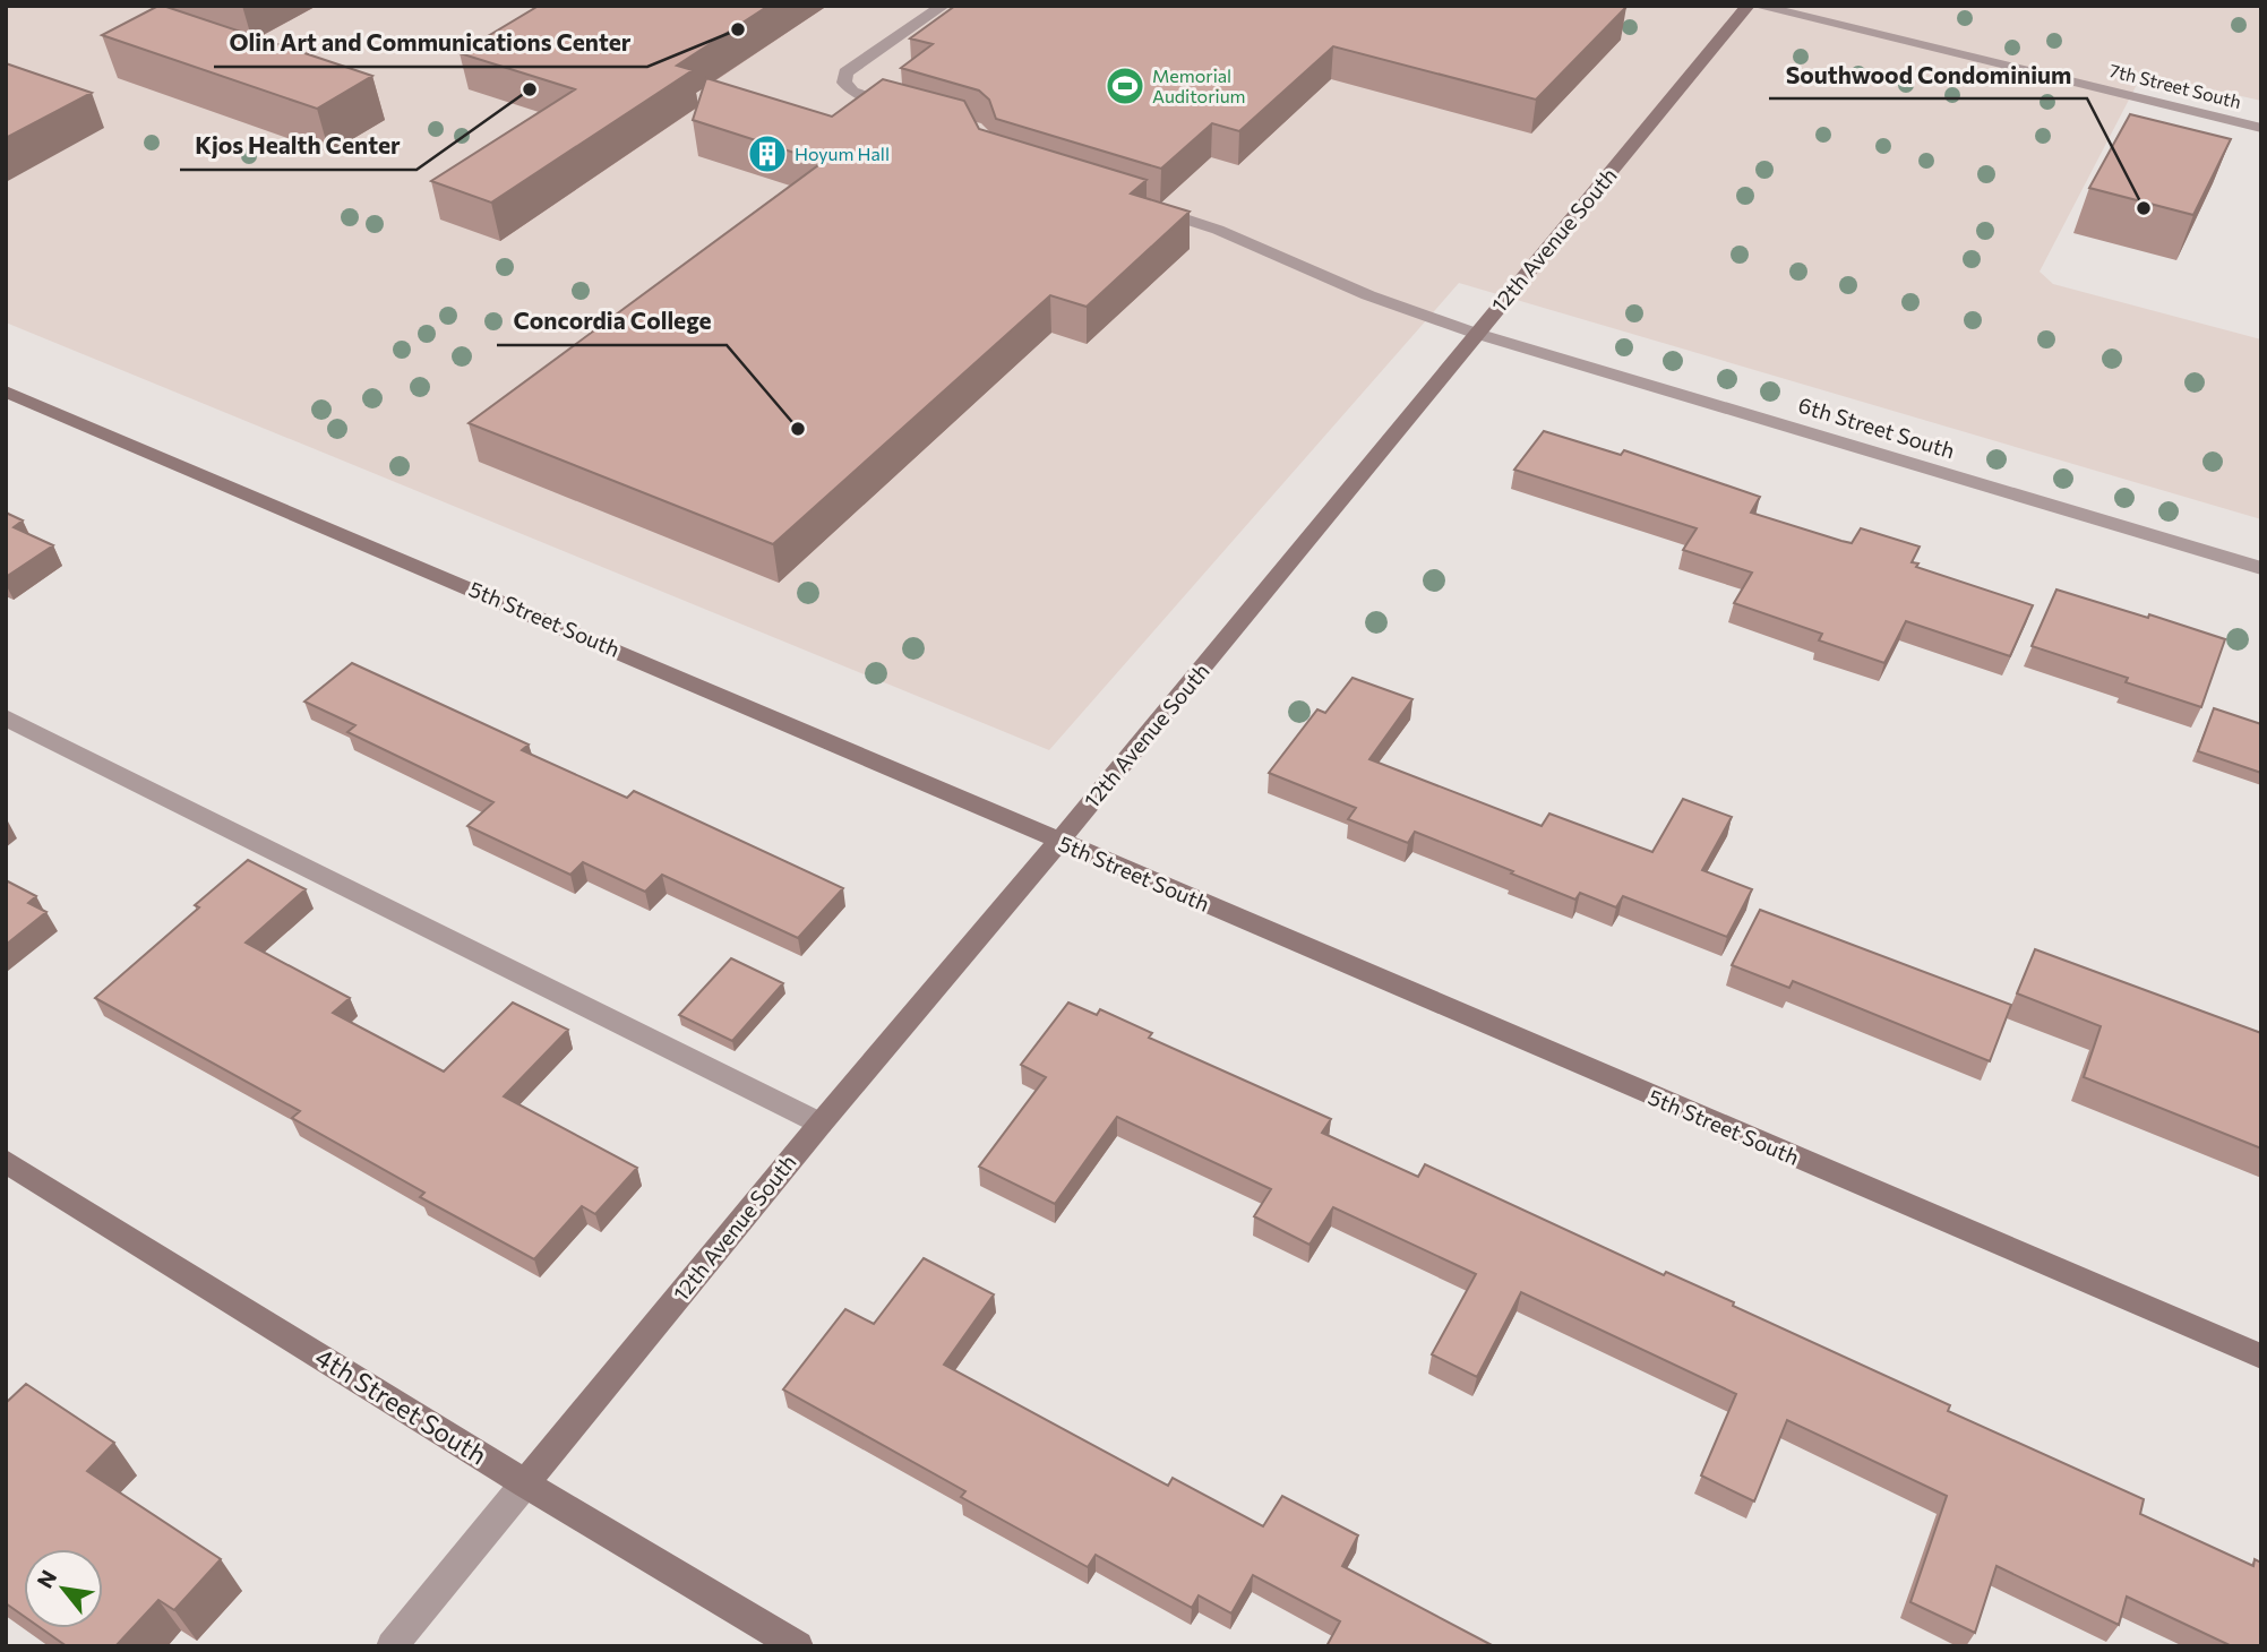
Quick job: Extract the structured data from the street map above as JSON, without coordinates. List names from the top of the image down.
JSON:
{
  "streets": {
    "street": [
      "7th Street South",
      "12th Avenue South",
      "6th Street South",
      "5th Street South",
      "4th Street South"
    ]
  },
  "crossings": [
    ["12th Avenue South", "6th Street South"],
    ["12th Avenue South", "5th Street South"],
    ["12th Avenue South", "4th Street South"]
  ],
  "places": {
    "other": [
      "Olin Art and Communications Center",
      "Kjos Health Center",
      "Southwood Condominium",
      "Concordia College"
    ],
    "sports": ["Memorial Auditorium"],
    "building": ["Hoyum Hall"]
  },
  "north": "top left"
}
